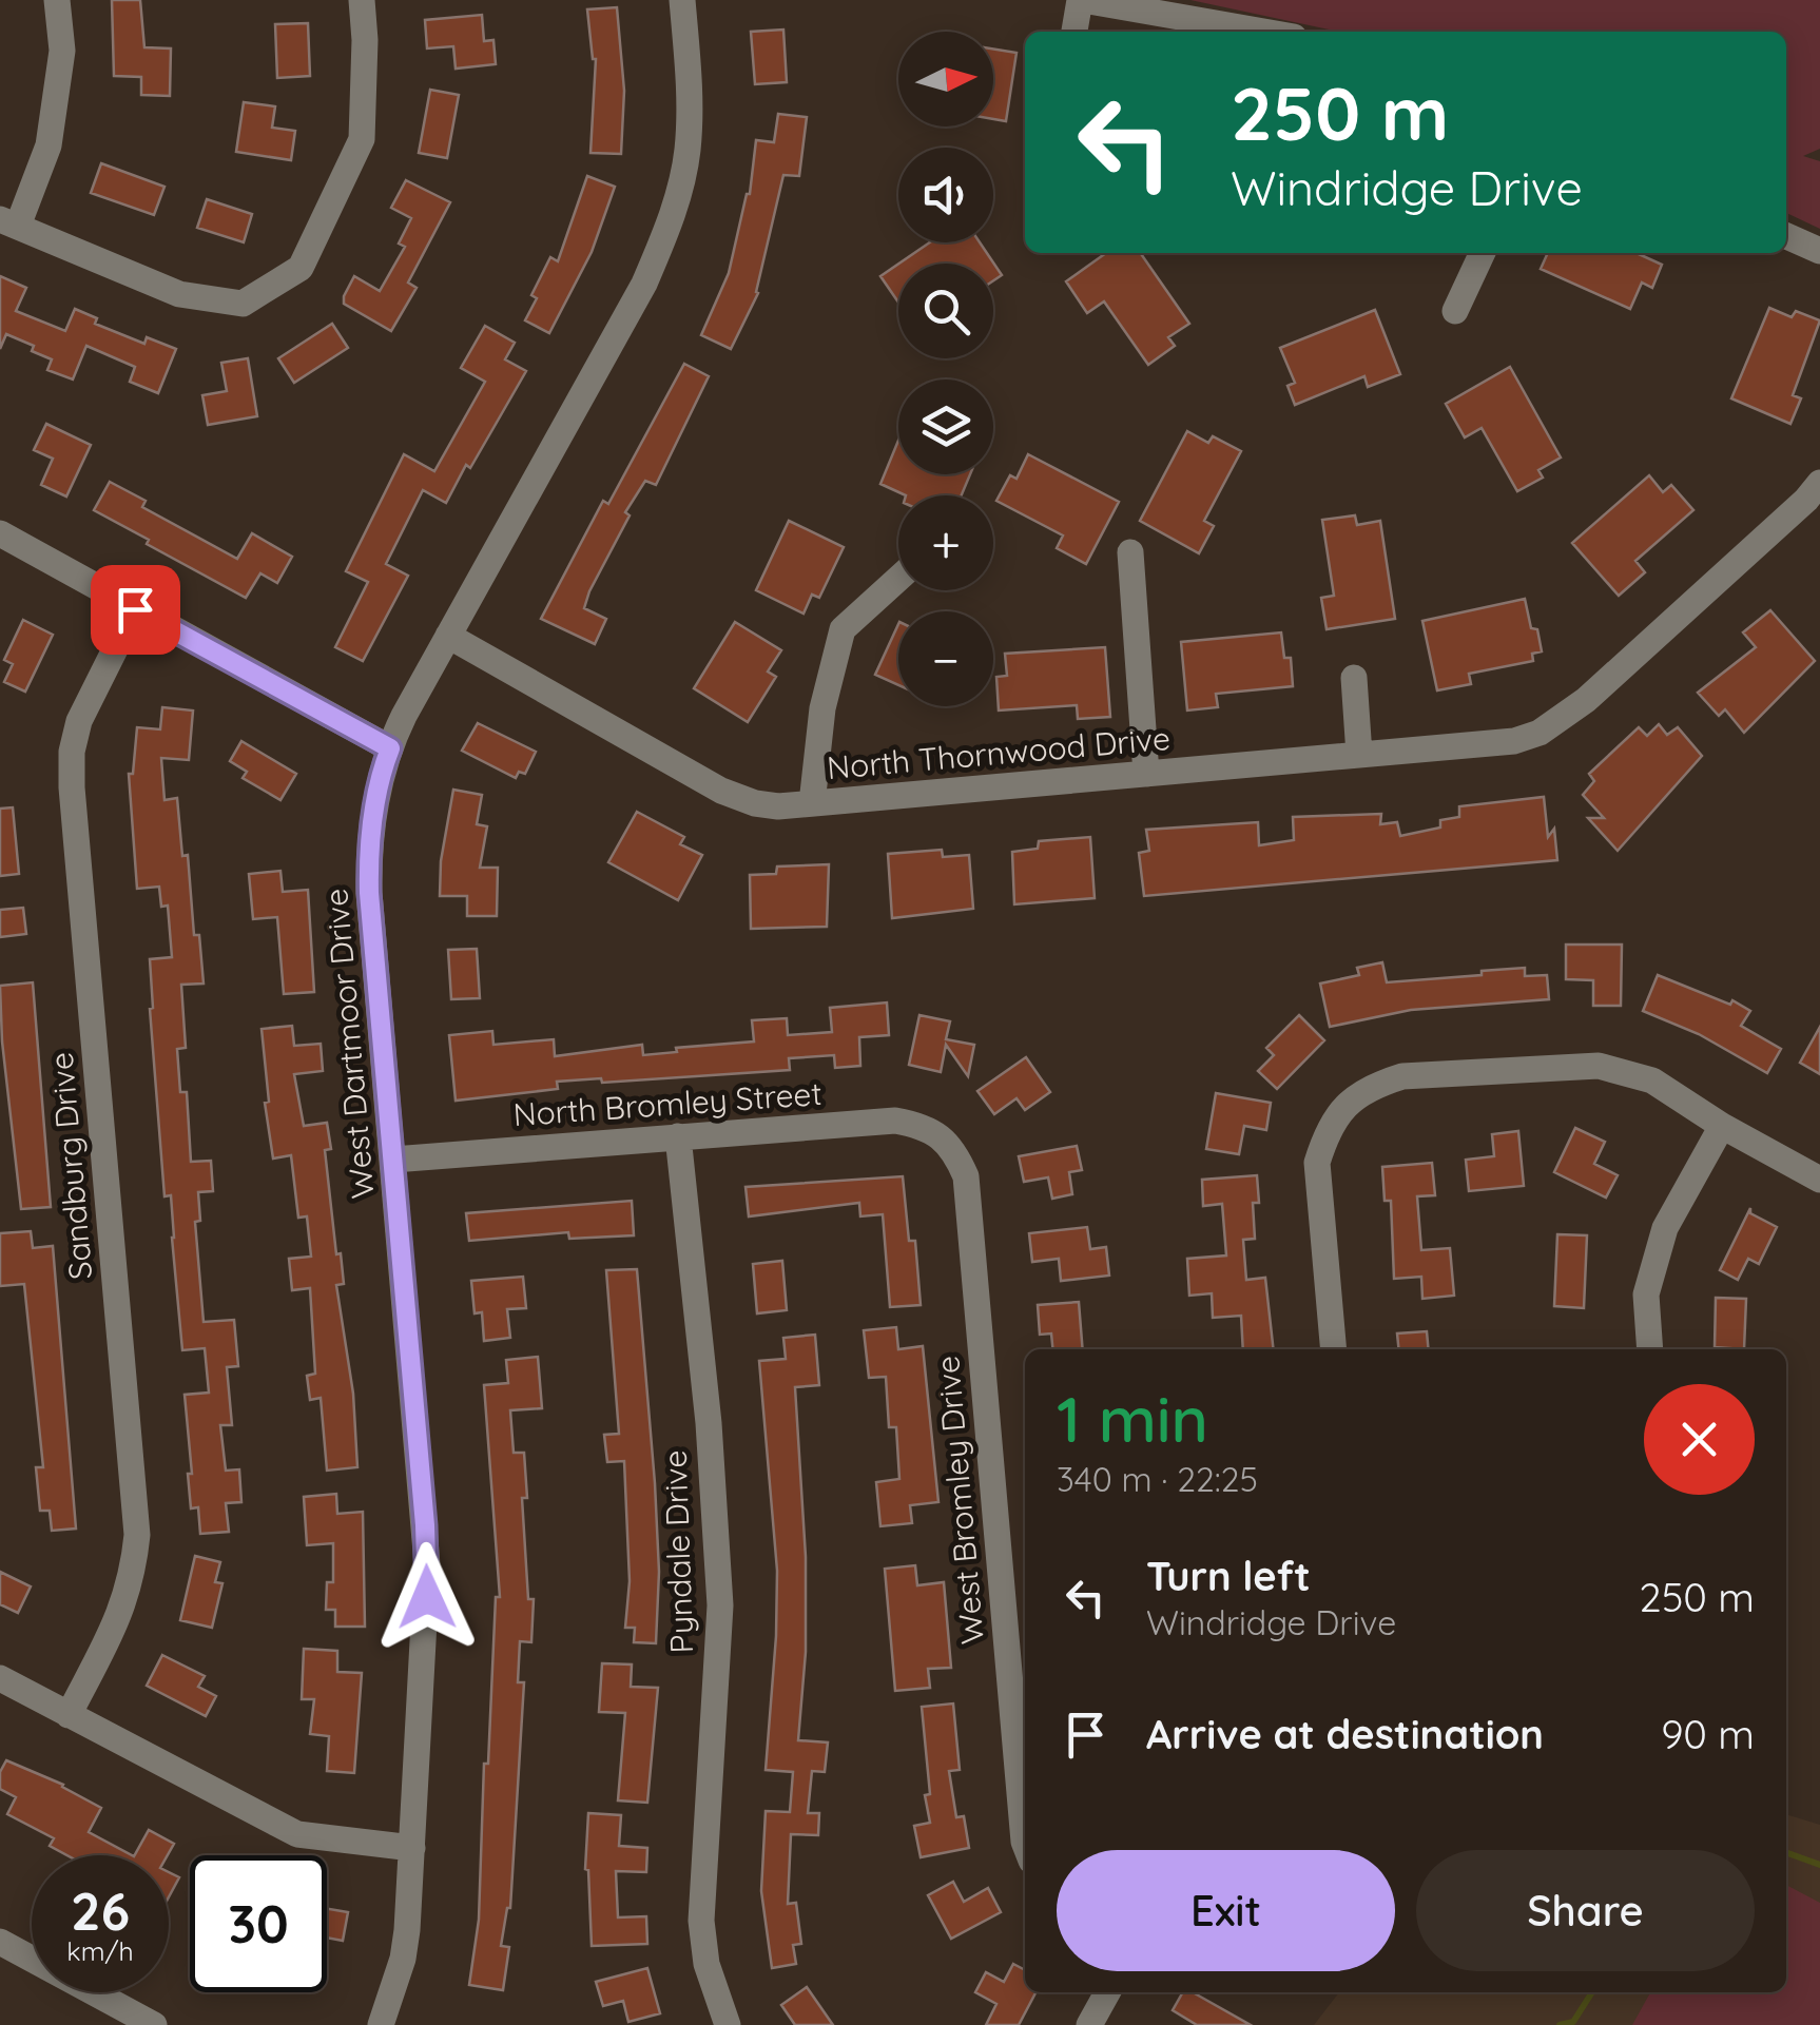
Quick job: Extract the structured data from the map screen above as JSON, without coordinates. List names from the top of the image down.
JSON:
{
  "streets": {
    "street": [
      "North Thornwood Drive",
      "West Dartmoor Drive",
      "North Bromley Street",
      "Sandburg Drive",
      "West Bromley Drive",
      "Pyndale Drive"
    ]
  },
  "crossings": [
    ["North Thornwood Drive", "West Dartmoor Drive"],
    ["West Dartmoor Drive", "North Bromley Street"],
    ["North Bromley Street", "West Bromley Drive"],
    ["North Bromley Street", "Pyndale Drive"]
  ],
  "north": "right",
  "page": {
    "map_buttons": ["+", "−"],
    "turn": ["250 m", "Windridge Drive"],
    "heading": ["1 min", "340 m · 22:25"],
    "list": [
      {
        "name": "Turn left",
        "note": "Windridge Drive",
        "value": "250 m"
      },
      {
        "name": "Arrive at destination",
        "value": "90 m"
      }
    ],
    "buttons": ["Exit", "Share"],
    "speed": "26 km/h",
    "limit": "30"
  }
}
